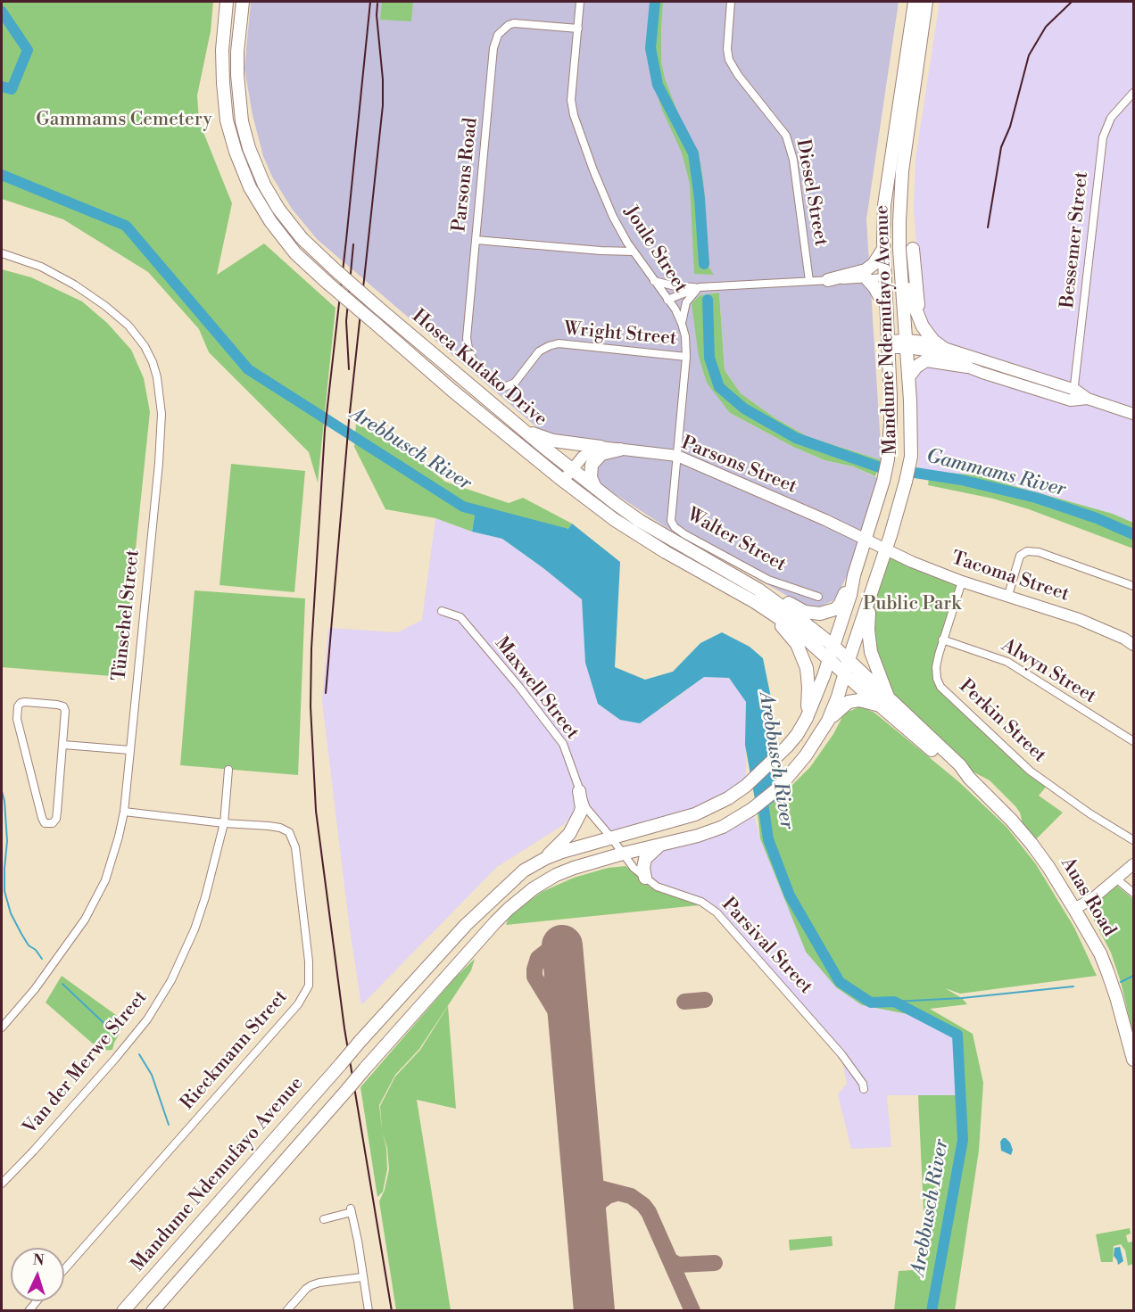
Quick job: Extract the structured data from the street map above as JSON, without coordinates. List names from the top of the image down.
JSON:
{
  "streets": {
    "main road": ["Mandume Ndemufayo Avenue", "Hosea Kutako Drive", "Auas Road"],
    "street": [
      "Parsons Road",
      "Diesel Street",
      "Bessemer Street",
      "Joule Street",
      "Wright Street",
      "Parsons Street",
      "Walter Street",
      "Tacoma Street",
      "Tünschel Street",
      "Alwyn Street",
      "Maxwell Street",
      "Perkin Street",
      "Parsival Street",
      "Rieckmann Street",
      "Van der Merwe Street"
    ]
  },
  "crossings": [
    ["Parsons Road", "Joule Street"],
    ["Parsons Road", "Wright Street"],
    ["Joule Street", "Wright Street"],
    ["Joule Street", "Parsons Street"],
    ["Joule Street", "Walter Street"],
    ["Mandume Ndemufayo Avenue", "Hosea Kutako Drive"],
    ["Mandume Ndemufayo Avenue", "Parsons Street"],
    ["Mandume Ndemufayo Avenue", "Tacoma Street"],
    ["Mandume Ndemufayo Avenue", "Maxwell Street"],
    ["Mandume Ndemufayo Avenue", "Auas Road"],
    ["Mandume Ndemufayo Avenue", "Parsival Street"],
    ["Hosea Kutako Drive", "Auas Road"],
    ["Parsons Street", "Walter Street"],
    ["Parsons Street", "Tacoma Street"],
    ["Tacoma Street", "Perkin Street"],
    ["Tünschel Street", "Rieckmann Street"],
    ["Alwyn Street", "Perkin Street"],
    ["Maxwell Street", "Parsival Street"],
    ["Rieckmann Street", "Van der Merwe Street"]
  ],
  "water": ["Arebbusch River", "Gammams River"],
  "parks": ["Gammams Cemetery", "Public Park"],
  "north": "top"
}
